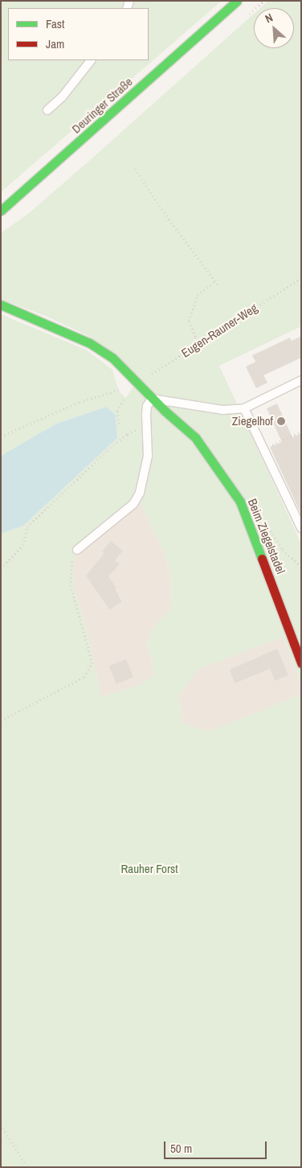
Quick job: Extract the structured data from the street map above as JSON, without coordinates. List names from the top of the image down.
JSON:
{
  "streets": {
    "street": ["Deuringer Straße", "Beim Ziegelstadel"],
    "path": ["Eugen-Rauner-Weg"]
  },
  "crossings": [
    ["Eugen-Rauner-Weg", "Beim Ziegelstadel"]
  ],
  "parks": ["Rauher Forst"],
  "places": ["Ziegelhof"],
  "legend": ["Fast", "Jam"],
  "scale_bar": "50 m",
  "north": "top left"
}
